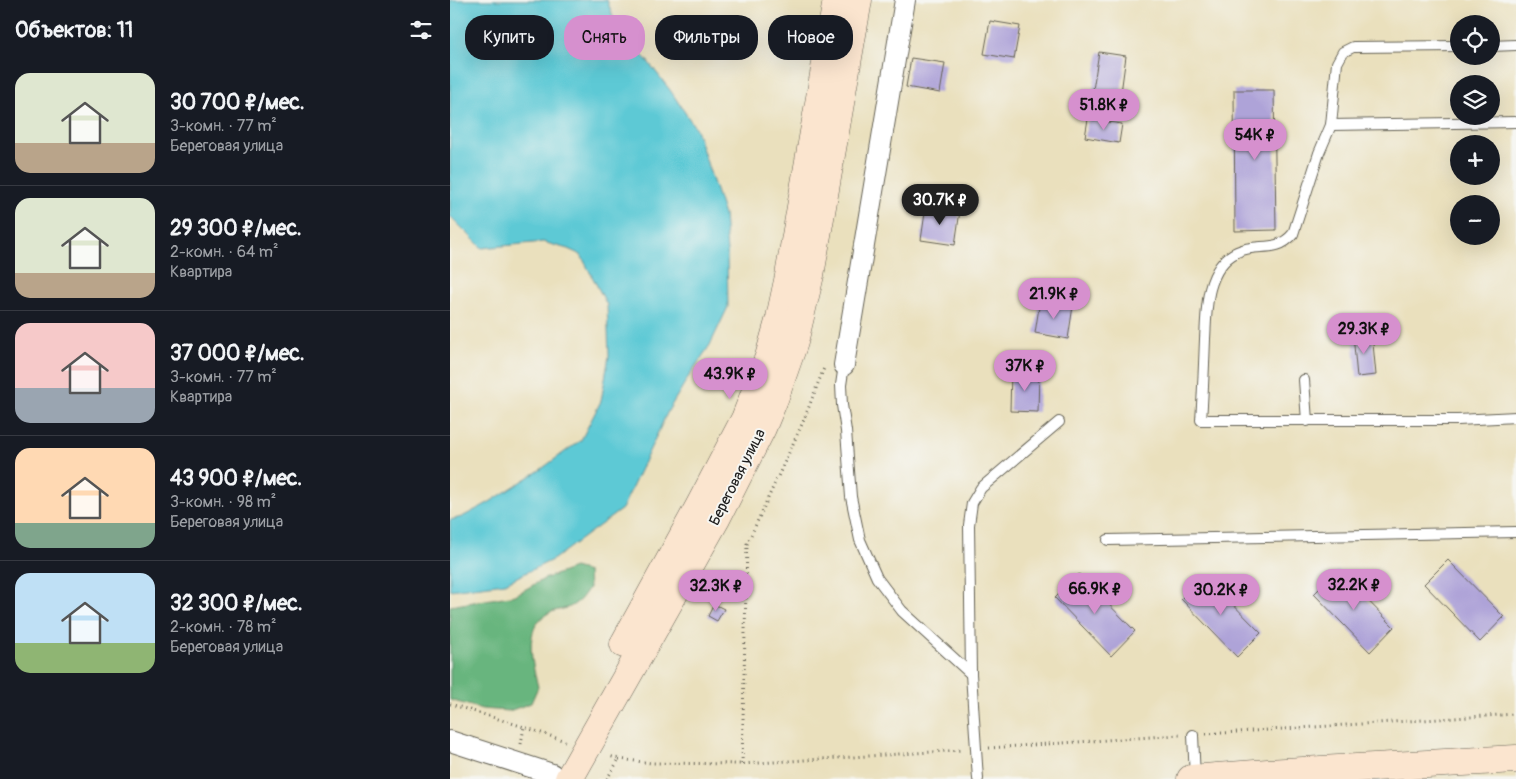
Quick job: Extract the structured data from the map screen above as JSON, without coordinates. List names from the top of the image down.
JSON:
{
  "streets": {
    "main road": ["Береговая улица"]
  },
  "page": {
    "heading": "Объектов: 11",
    "map_buttons": ["+", "−"],
    "chip": [
      "Купить",
      "Снять",
      "Фильтры",
      "Новое"
    ],
    "list": [
      {
        "name": "30 700 ₽/мес.",
        "note": "3-комн. · 77 m² · Береговая улица"
      },
      {
        "name": "29 300 ₽/мес.",
        "note": "2-комн. · 64 m² · Квартира"
      },
      {
        "name": "37 000 ₽/мес.",
        "note": "3-комн. · 77 m² · Квартира"
      },
      {
        "name": "43 900 ₽/мес.",
        "note": "3-комн. · 98 m² · Береговая улица"
      },
      {
        "name": "32 300 ₽/мес.",
        "note": "2-комн. · 78 m² · Береговая улица"
      }
    ],
    "price": [
      "51.8K ₽",
      "54K ₽",
      "30.7K ₽",
      "21.9K ₽",
      "29.3K ₽",
      "37K ₽",
      "43.9K ₽",
      "32.2K ₽",
      "32.3K ₽",
      "66.9K ₽",
      "30.2K ₽"
    ]
  }
}
